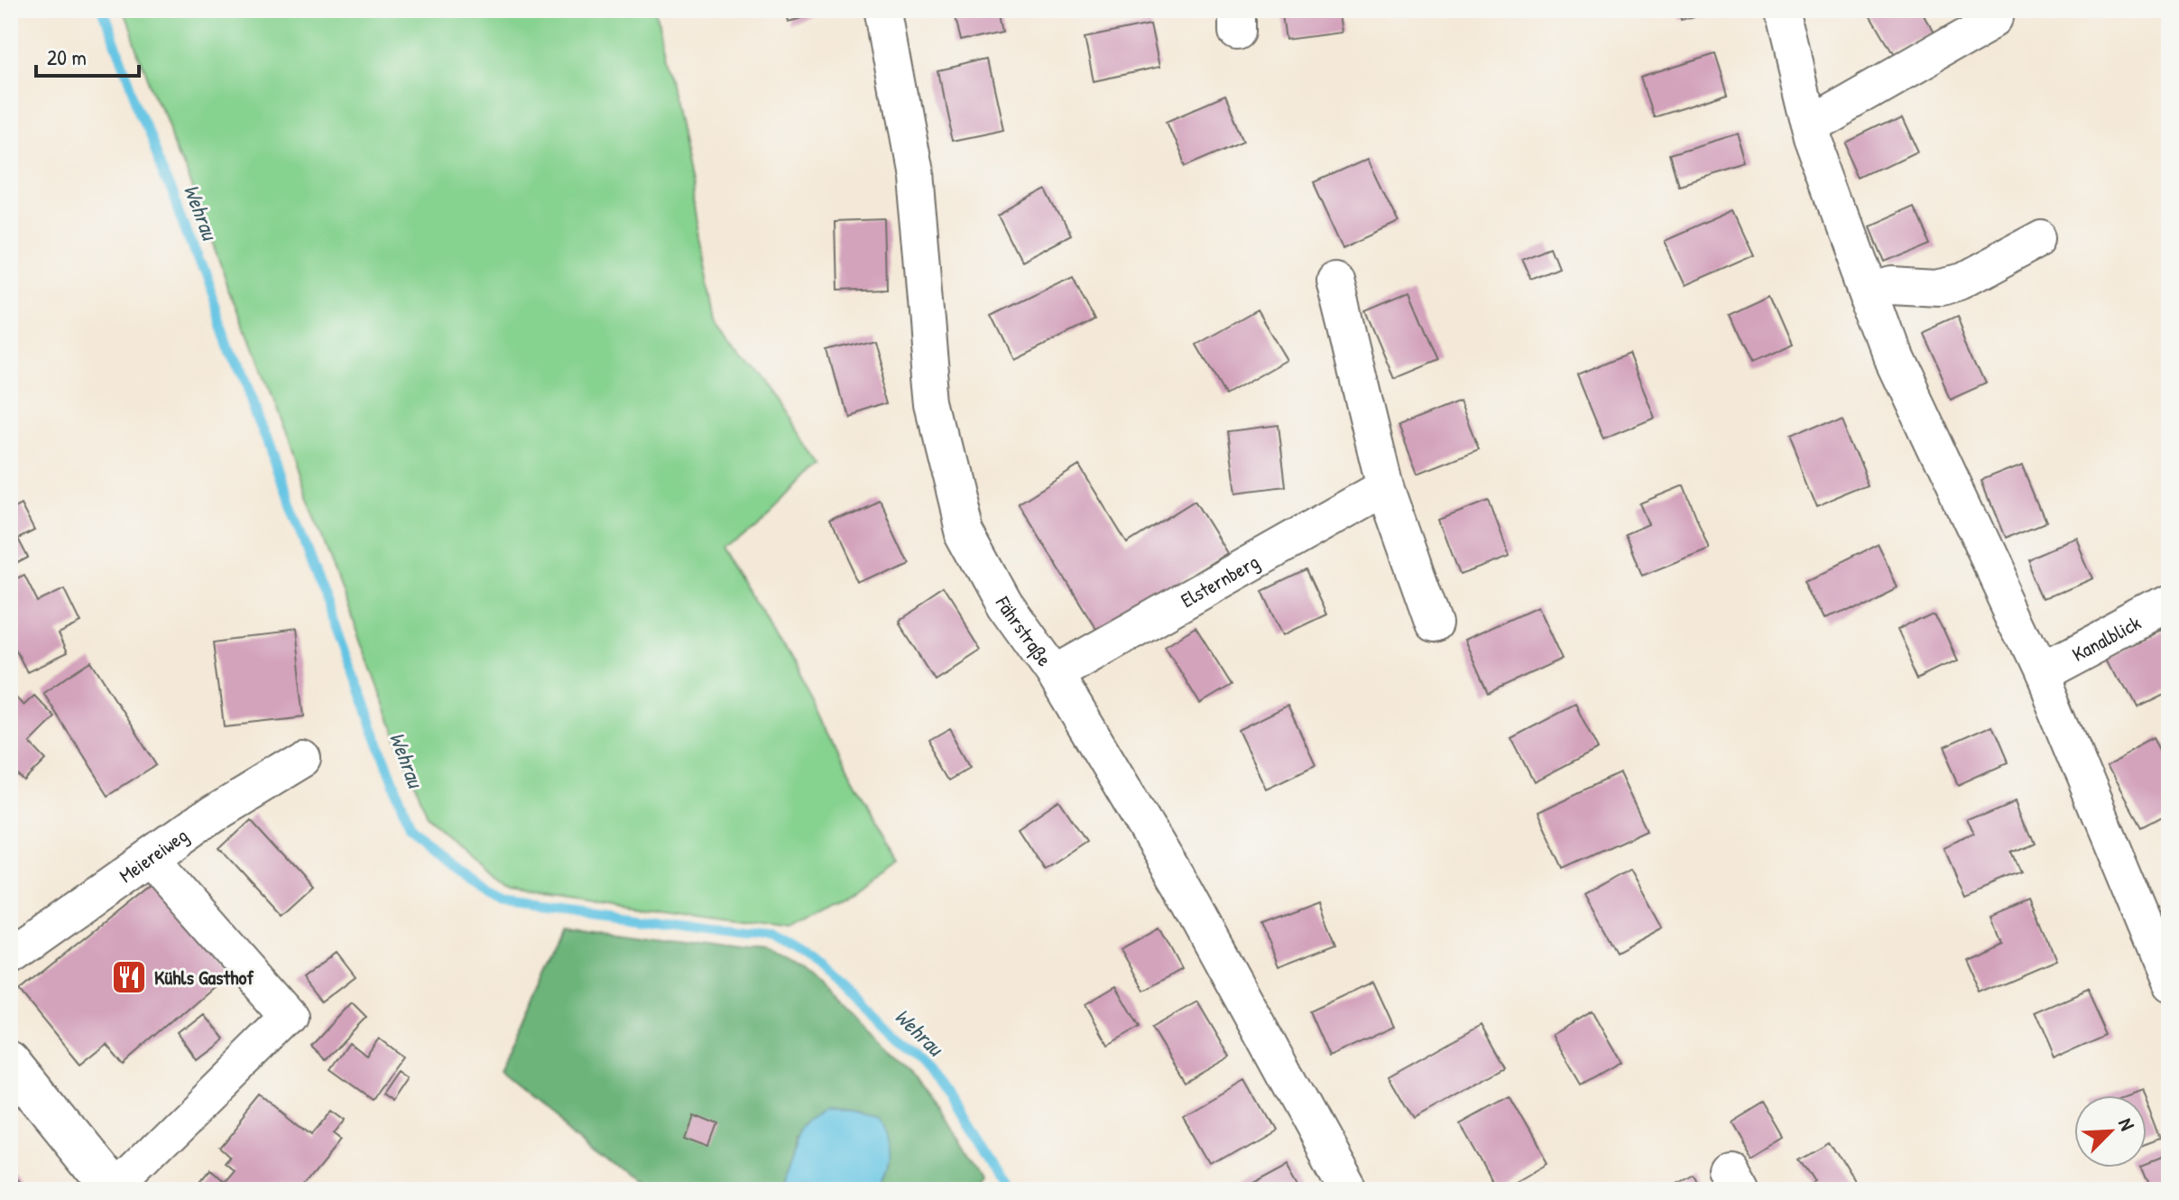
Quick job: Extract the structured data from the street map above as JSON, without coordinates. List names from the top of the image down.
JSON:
{
  "streets": {
    "street": [
      "Elsternberg",
      "Fährstraße",
      "Kanalblick",
      "Meiereiweg"
    ]
  },
  "crossings": [
    ["Elsternberg", "Fährstraße"]
  ],
  "water": ["Wehrau"],
  "places": {
    "restaurant": ["Kühls Gasthof"]
  },
  "scale_bar": "20 m",
  "north": "top right"
}
